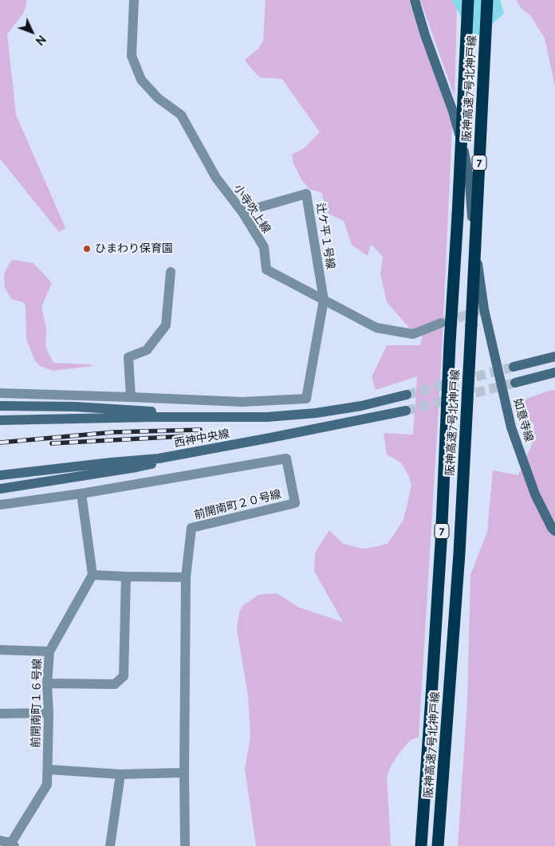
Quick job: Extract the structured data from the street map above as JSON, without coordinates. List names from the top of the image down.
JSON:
{
  "streets": {
    "highway": ["阪神高速7号北神戸線", "7"],
    "street": [
      "小寺吹上線",
      "辻ケ平１号線",
      "如意寺線",
      "西神中央線",
      "前開南町２０号線",
      "前開南町１６号線"
    ]
  },
  "crossings": [
    ["小寺吹上線", "辻ケ平１号線"]
  ],
  "places": ["ひまわり保育園"],
  "north": "bottom right"
}
